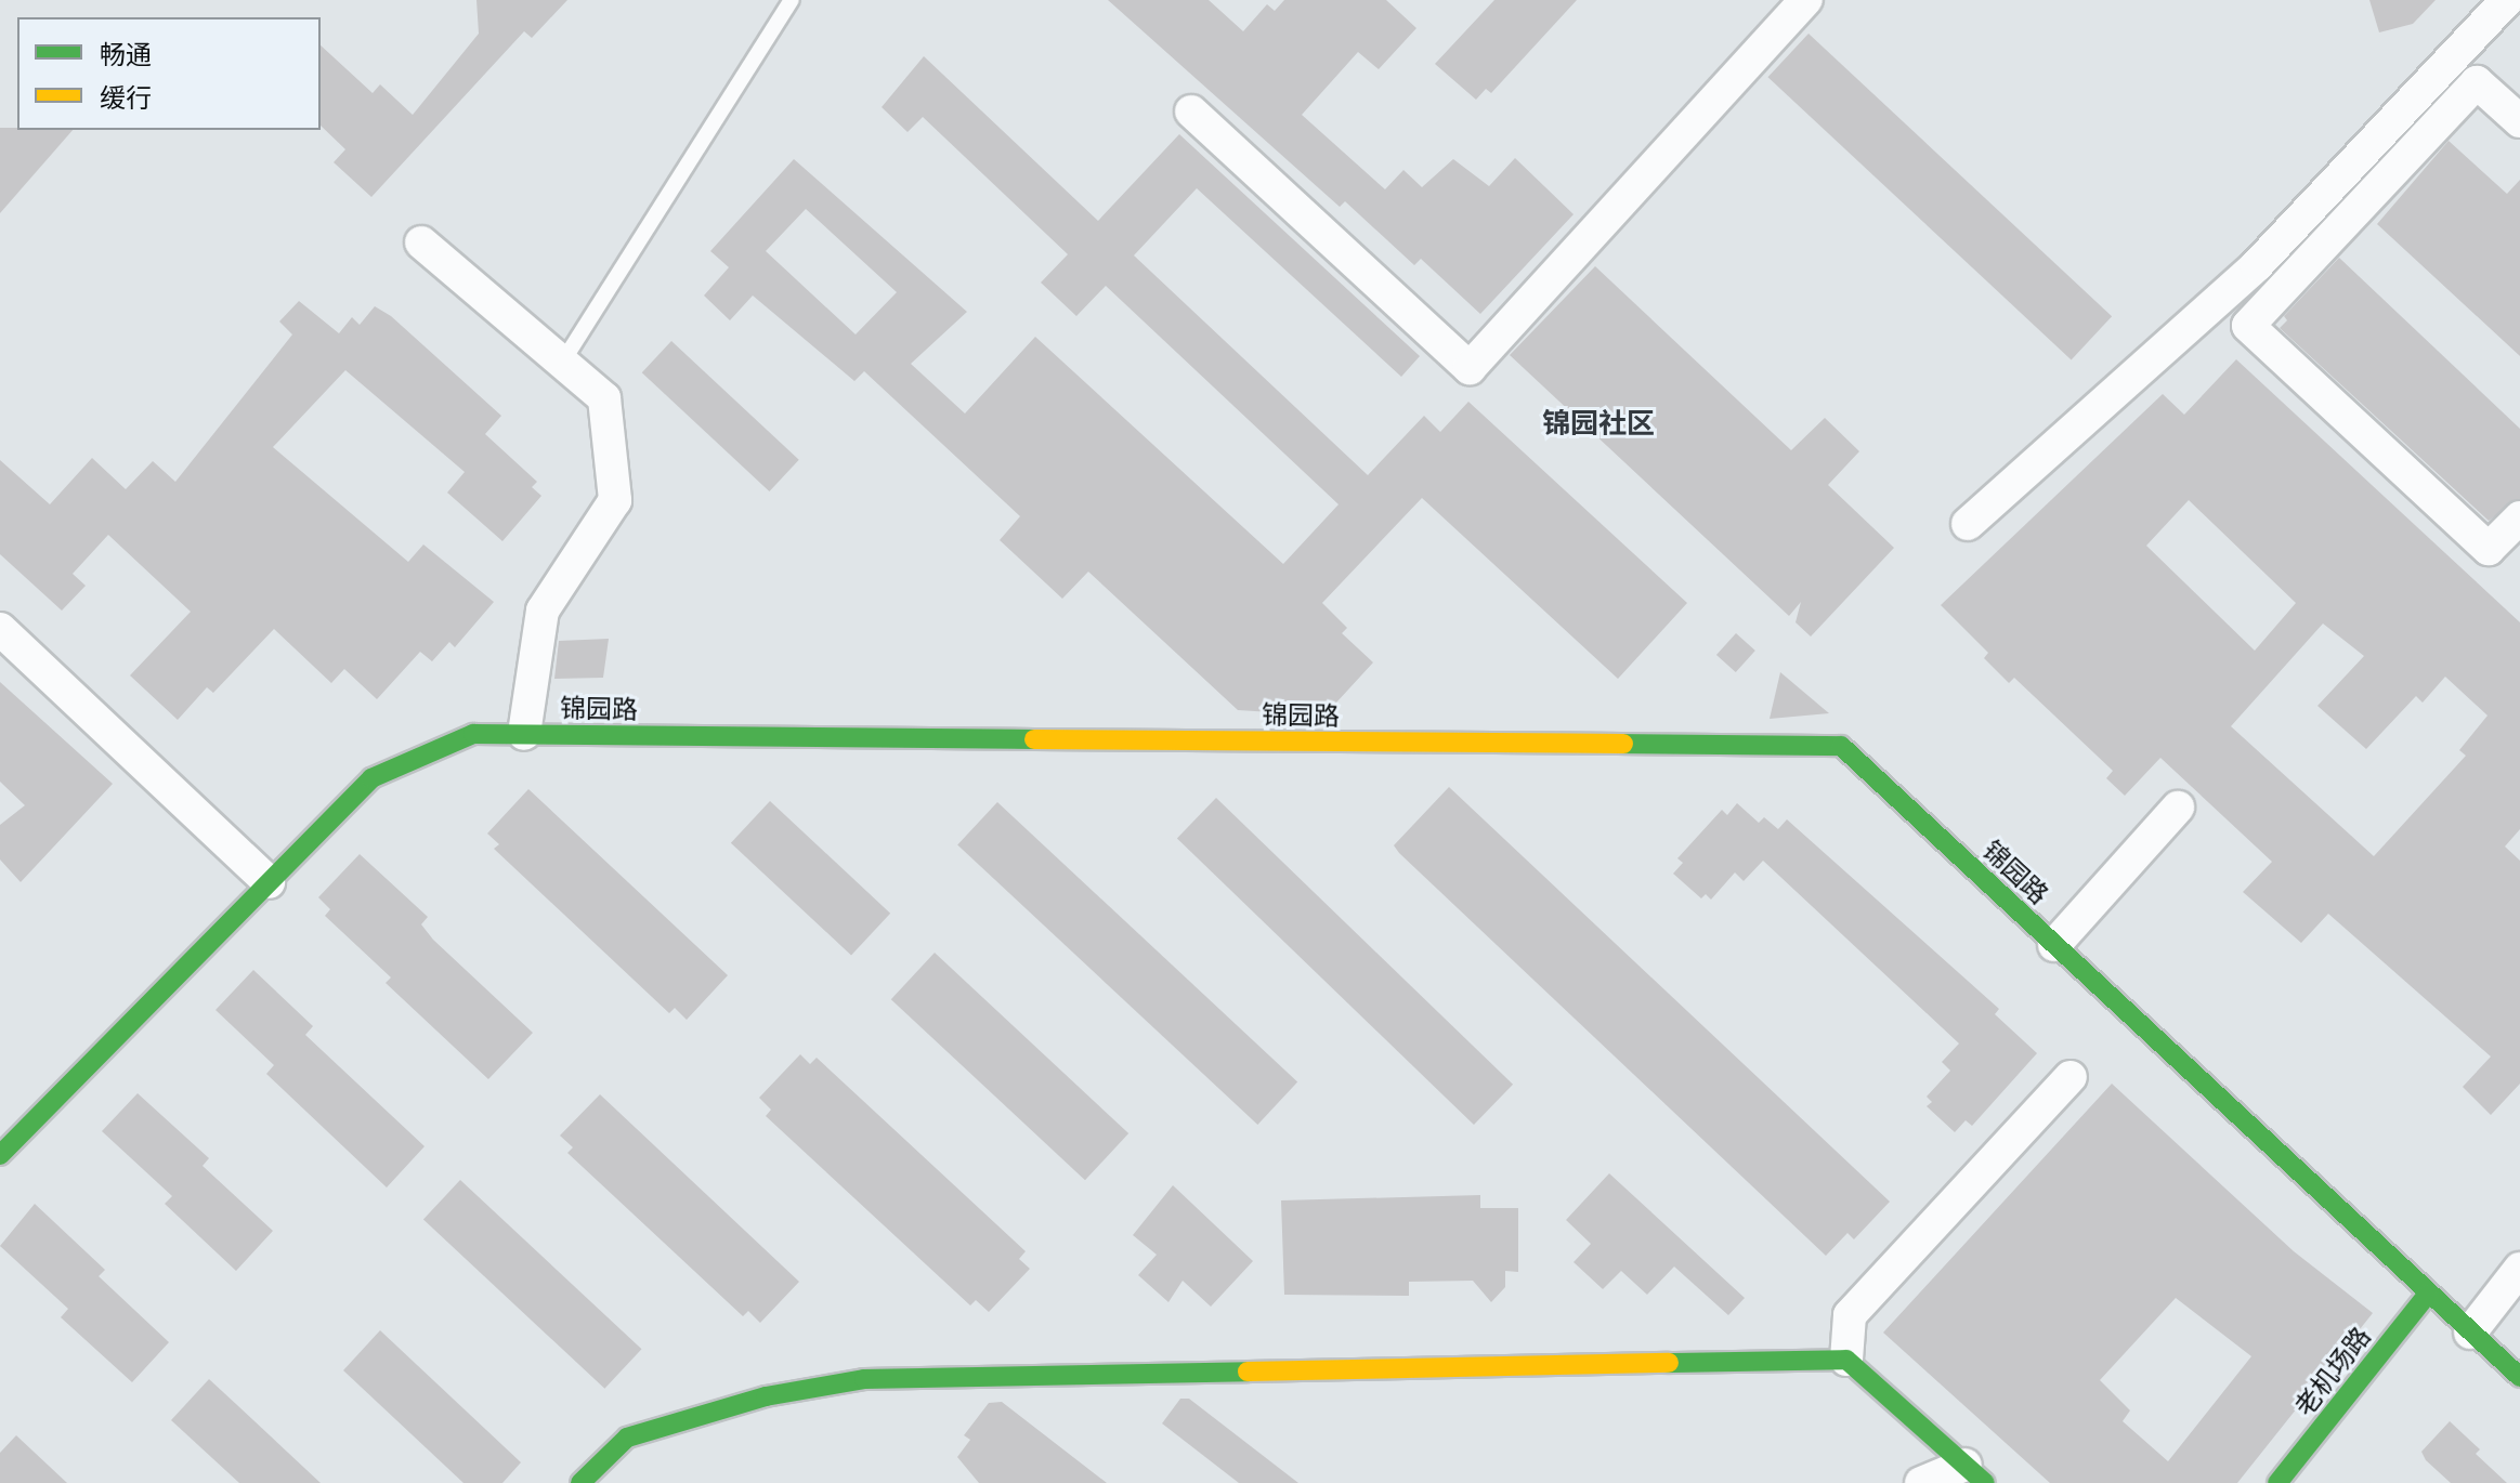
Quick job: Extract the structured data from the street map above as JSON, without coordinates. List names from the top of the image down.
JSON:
{
  "streets": {
    "street": ["锦园路", "老机场路"]
  },
  "crossings": [
    ["锦园路", "老机场路"]
  ],
  "districts": ["锦园社区"],
  "legend": ["畅通", "缓行"]
}
